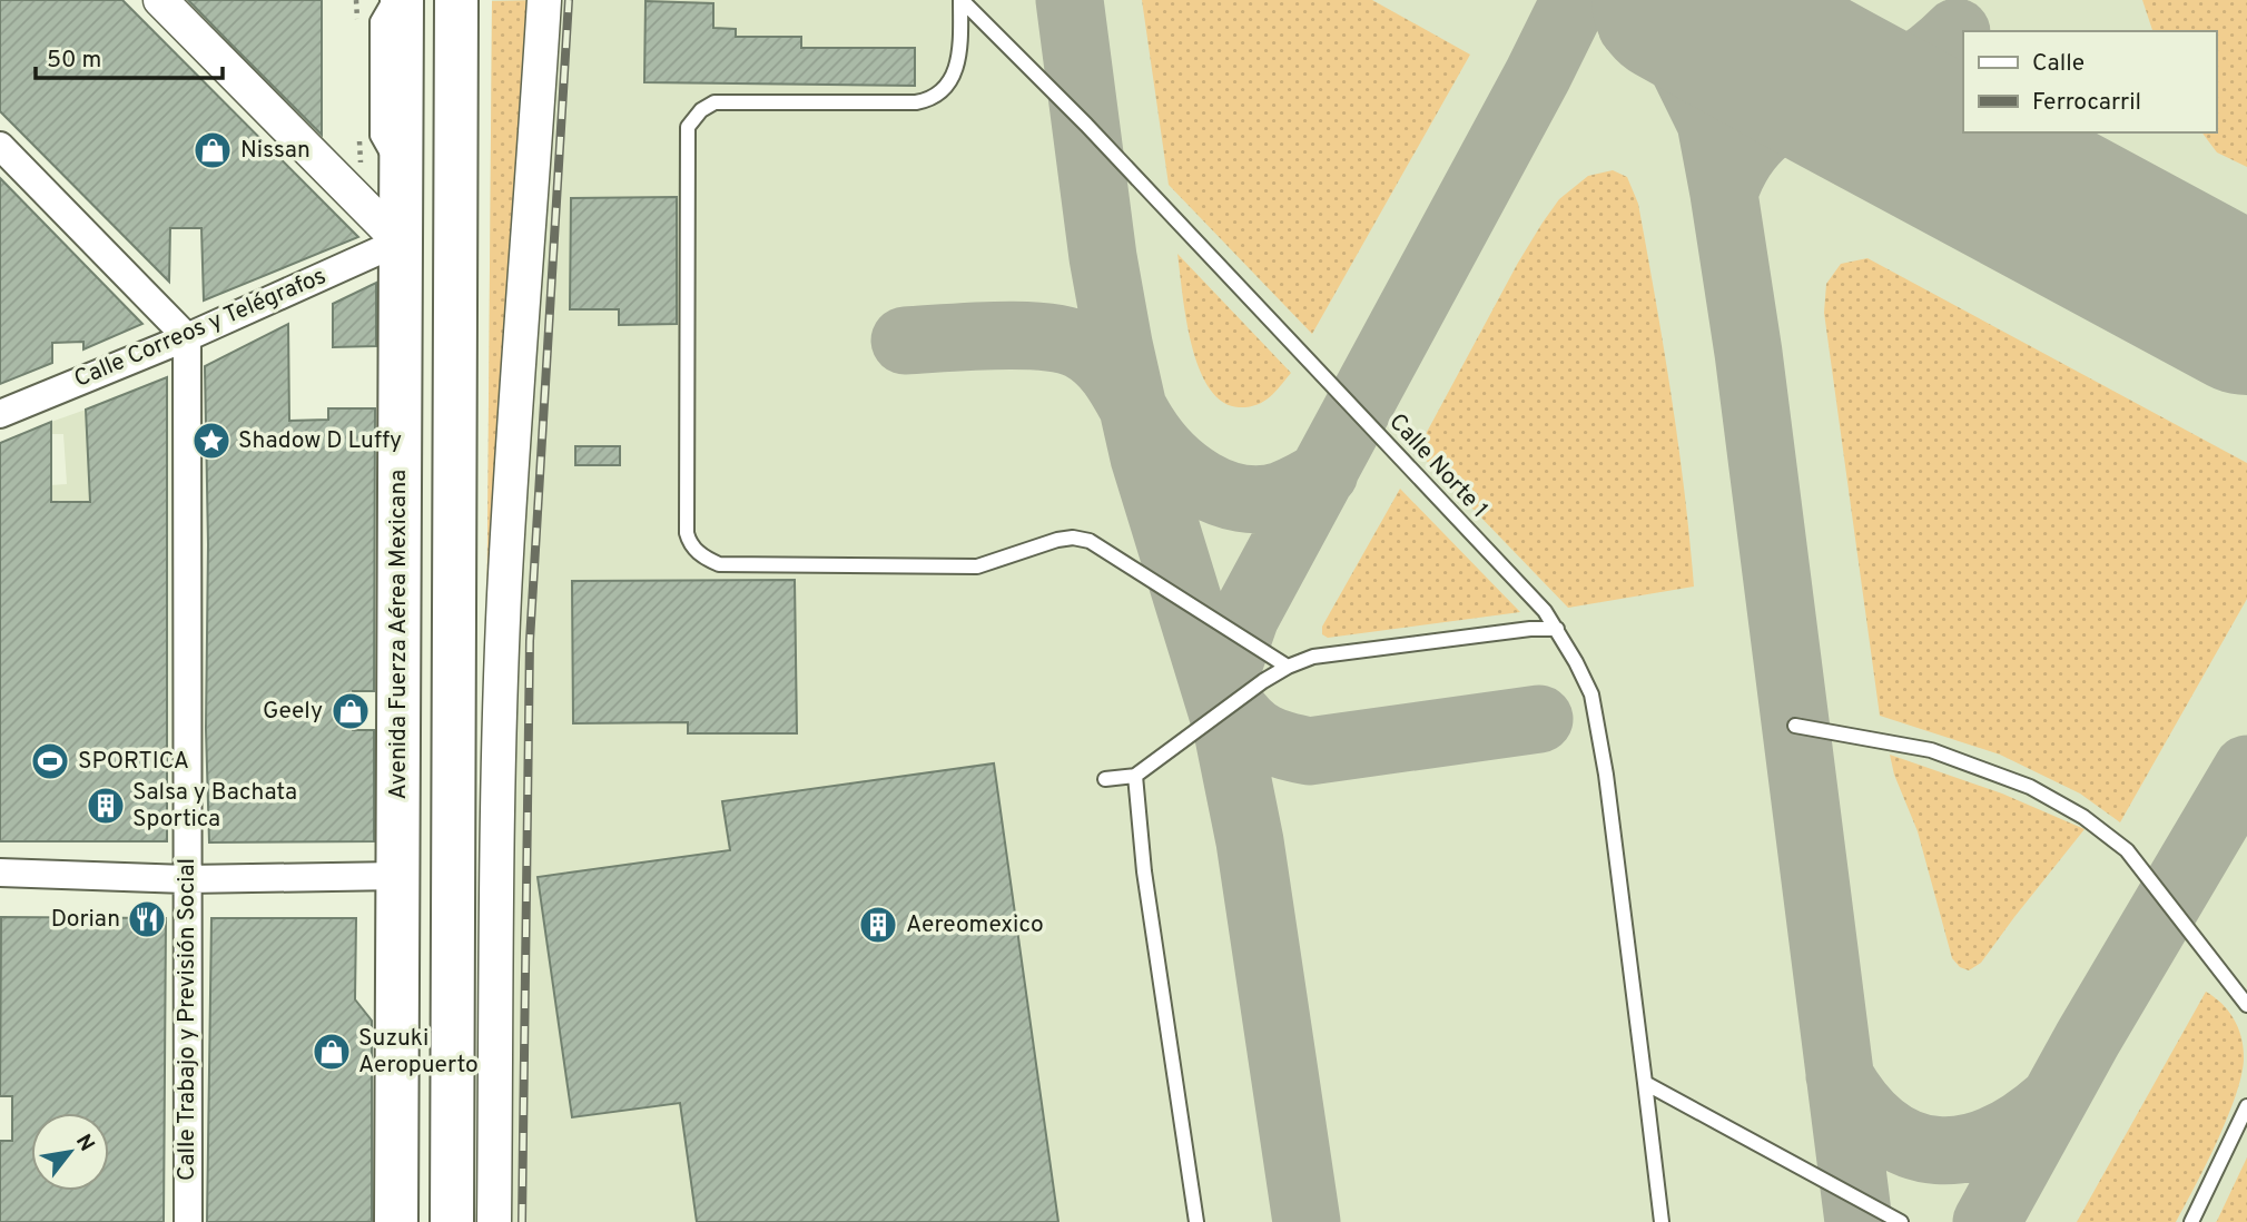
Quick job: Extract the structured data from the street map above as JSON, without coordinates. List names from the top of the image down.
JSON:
{
  "streets": {
    "main road": ["Avenida Fuerza Aérea Mexicana"],
    "street": ["Calle Correos y Telégrafos", "Calle Trabajo y Previsión Social"],
    "lane": ["Calle Norte 1"]
  },
  "crossings": [
    ["Calle Correos y Telégrafos", "Avenida Fuerza Aérea Mexicana"],
    ["Calle Correos y Telégrafos", "Calle Trabajo y Previsión Social"]
  ],
  "places": {
    "shop": ["Nissan", "Geely", "Suzuki Aeropuerto"],
    "place": ["Shadow D Luffy"],
    "sports": ["SPORTICA"],
    "building": ["Salsa y Bachata Sportica", "Aereomexico"],
    "restaurant": ["Dorian"]
  },
  "legend": ["Calle", "Ferrocarril"],
  "scale_bar": "50 m",
  "north": "top right"
}
